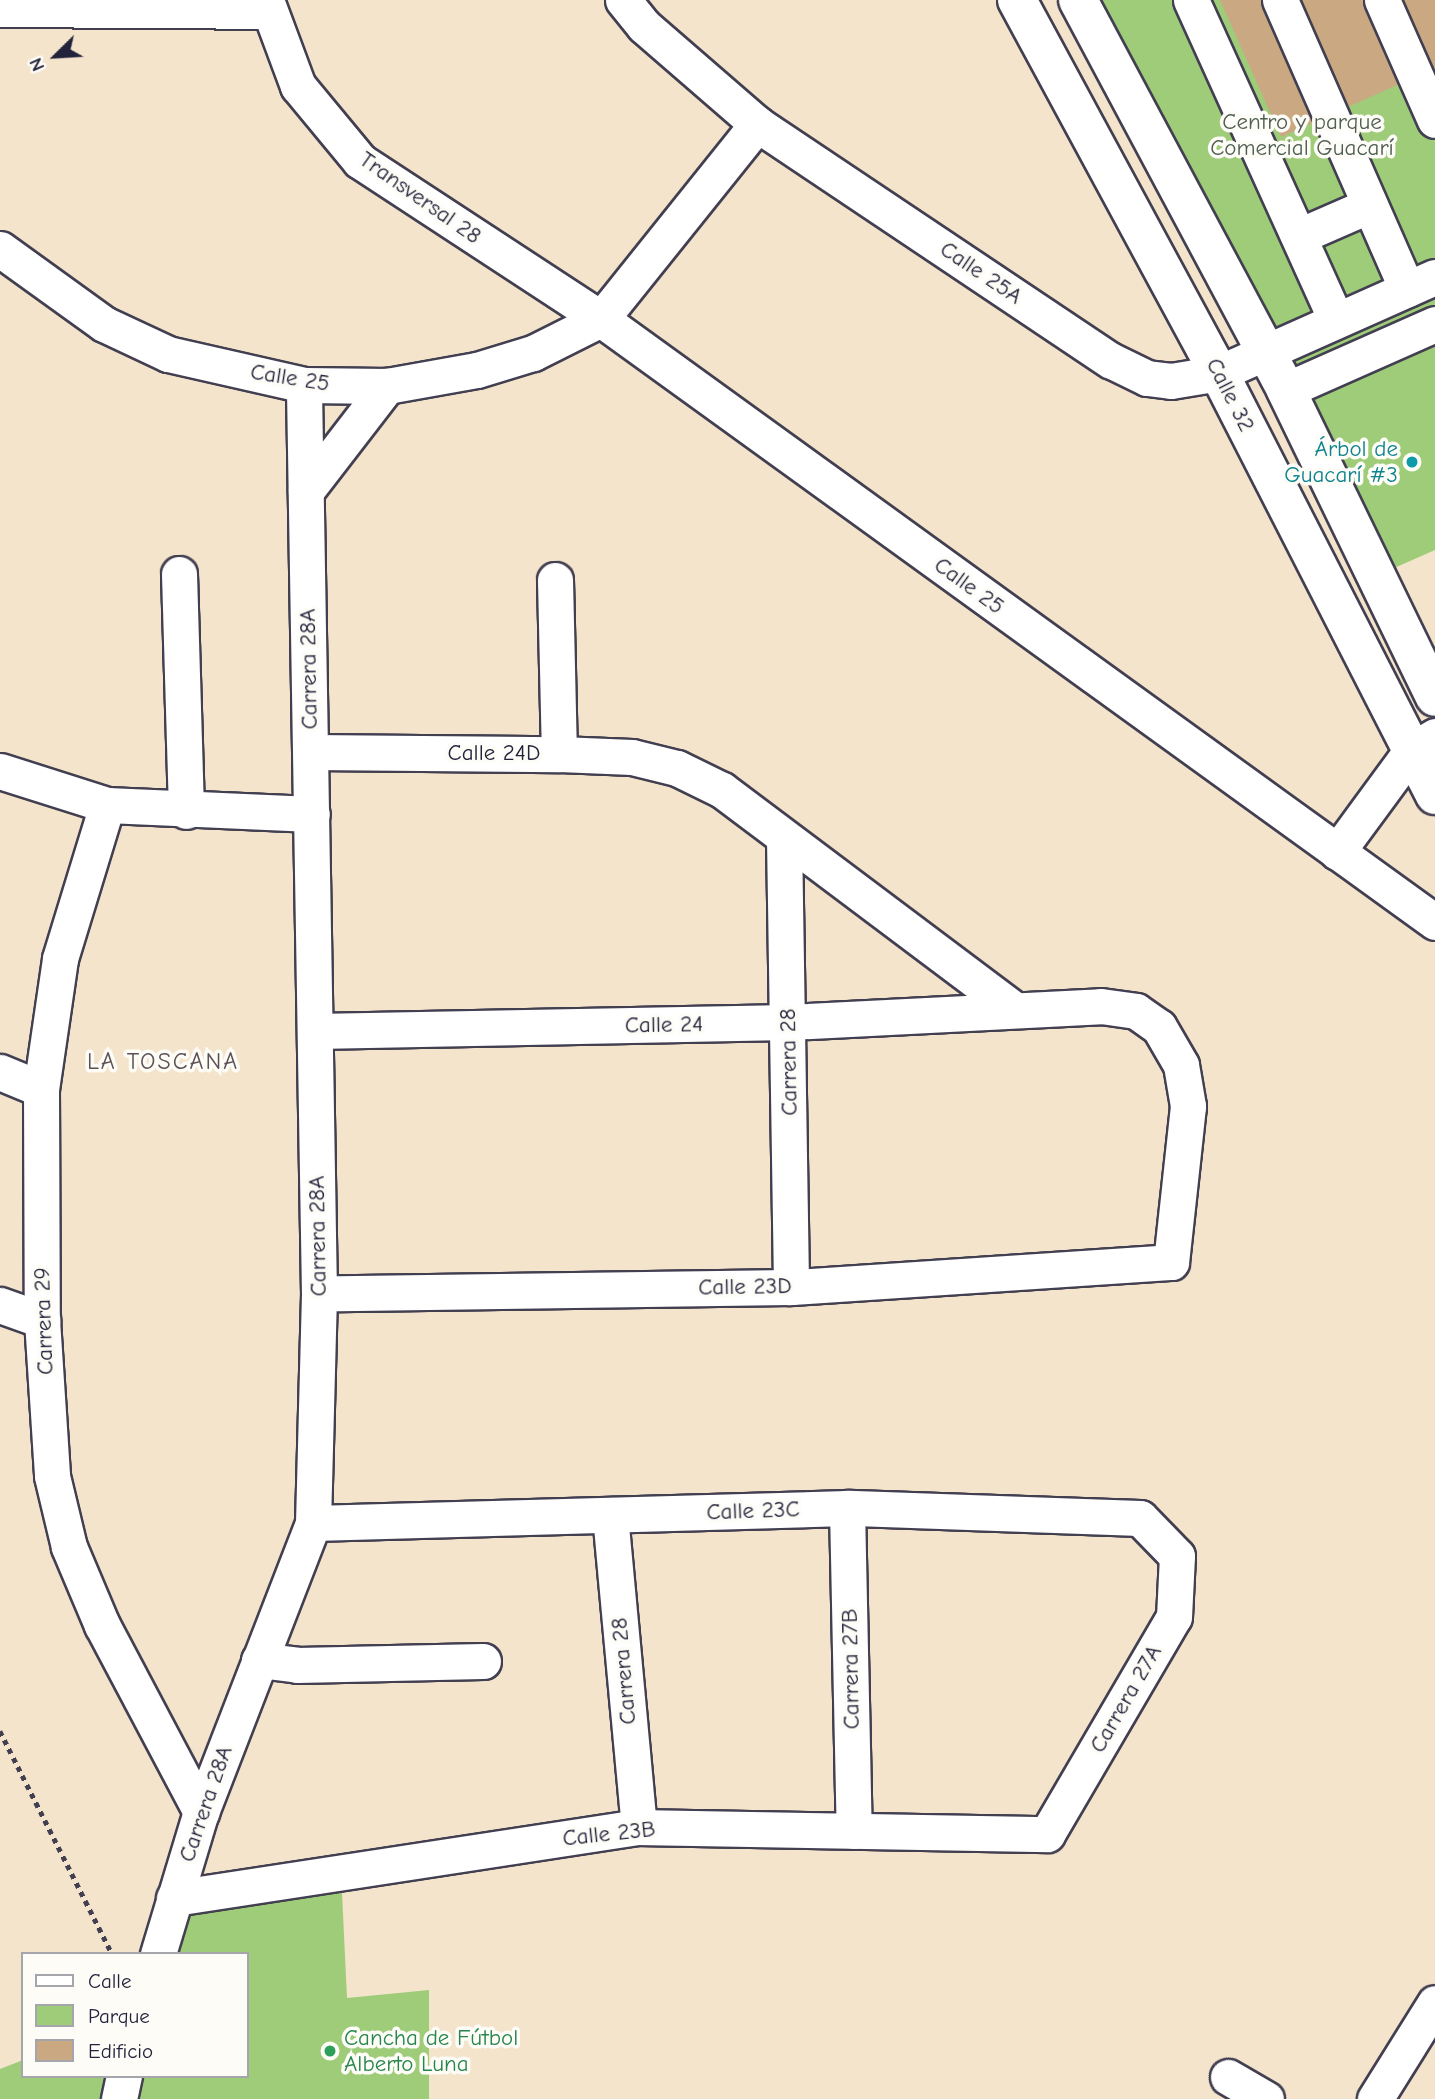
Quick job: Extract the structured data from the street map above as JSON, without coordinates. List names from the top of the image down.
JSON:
{
  "streets": {
    "main road": ["Calle 32"],
    "street": [
      "Transversal 28",
      "Calle 25A",
      "Calle 25",
      "Carrera 28A",
      "Calle 24D",
      "Calle 24",
      "Carrera 28",
      "Calle 23D",
      "Carrera 29",
      "Calle 23C",
      "Carrera 27B",
      "Carrera 27A",
      "Calle 23B"
    ]
  },
  "crossings": [
    ["Transversal 28", "Calle 25"],
    ["Calle 25A", "Calle 25"],
    ["Calle 25A", "Calle 32"],
    ["Calle 25", "Carrera 28A"],
    ["Carrera 28A", "Calle 24D"],
    ["Carrera 28A", "Calle 24"],
    ["Carrera 28A", "Calle 23D"],
    ["Carrera 28A", "Carrera 29"],
    ["Carrera 28A", "Calle 23C"],
    ["Carrera 28A", "Calle 23B"],
    ["Calle 24D", "Calle 24"],
    ["Calle 24D", "Carrera 28"],
    ["Calle 24", "Carrera 28"],
    ["Calle 24", "Calle 23D"],
    ["Carrera 28", "Calle 23D"],
    ["Carrera 28", "Calle 23C"],
    ["Carrera 28", "Calle 23B"],
    ["Calle 23C", "Carrera 27B"],
    ["Calle 23C", "Carrera 27A"],
    ["Carrera 27B", "Calle 23B"],
    ["Carrera 27A", "Calle 23B"]
  ],
  "districts": ["LA TOSCANA"],
  "parks": ["Centro y parque Comercial Guacarí"],
  "places": ["Árbol de Guacarí #3", "Cancha de Fútbol Alberto Luna"],
  "legend": ["Calle", "Parque", "Edificio"],
  "north": "bottom left"
}
